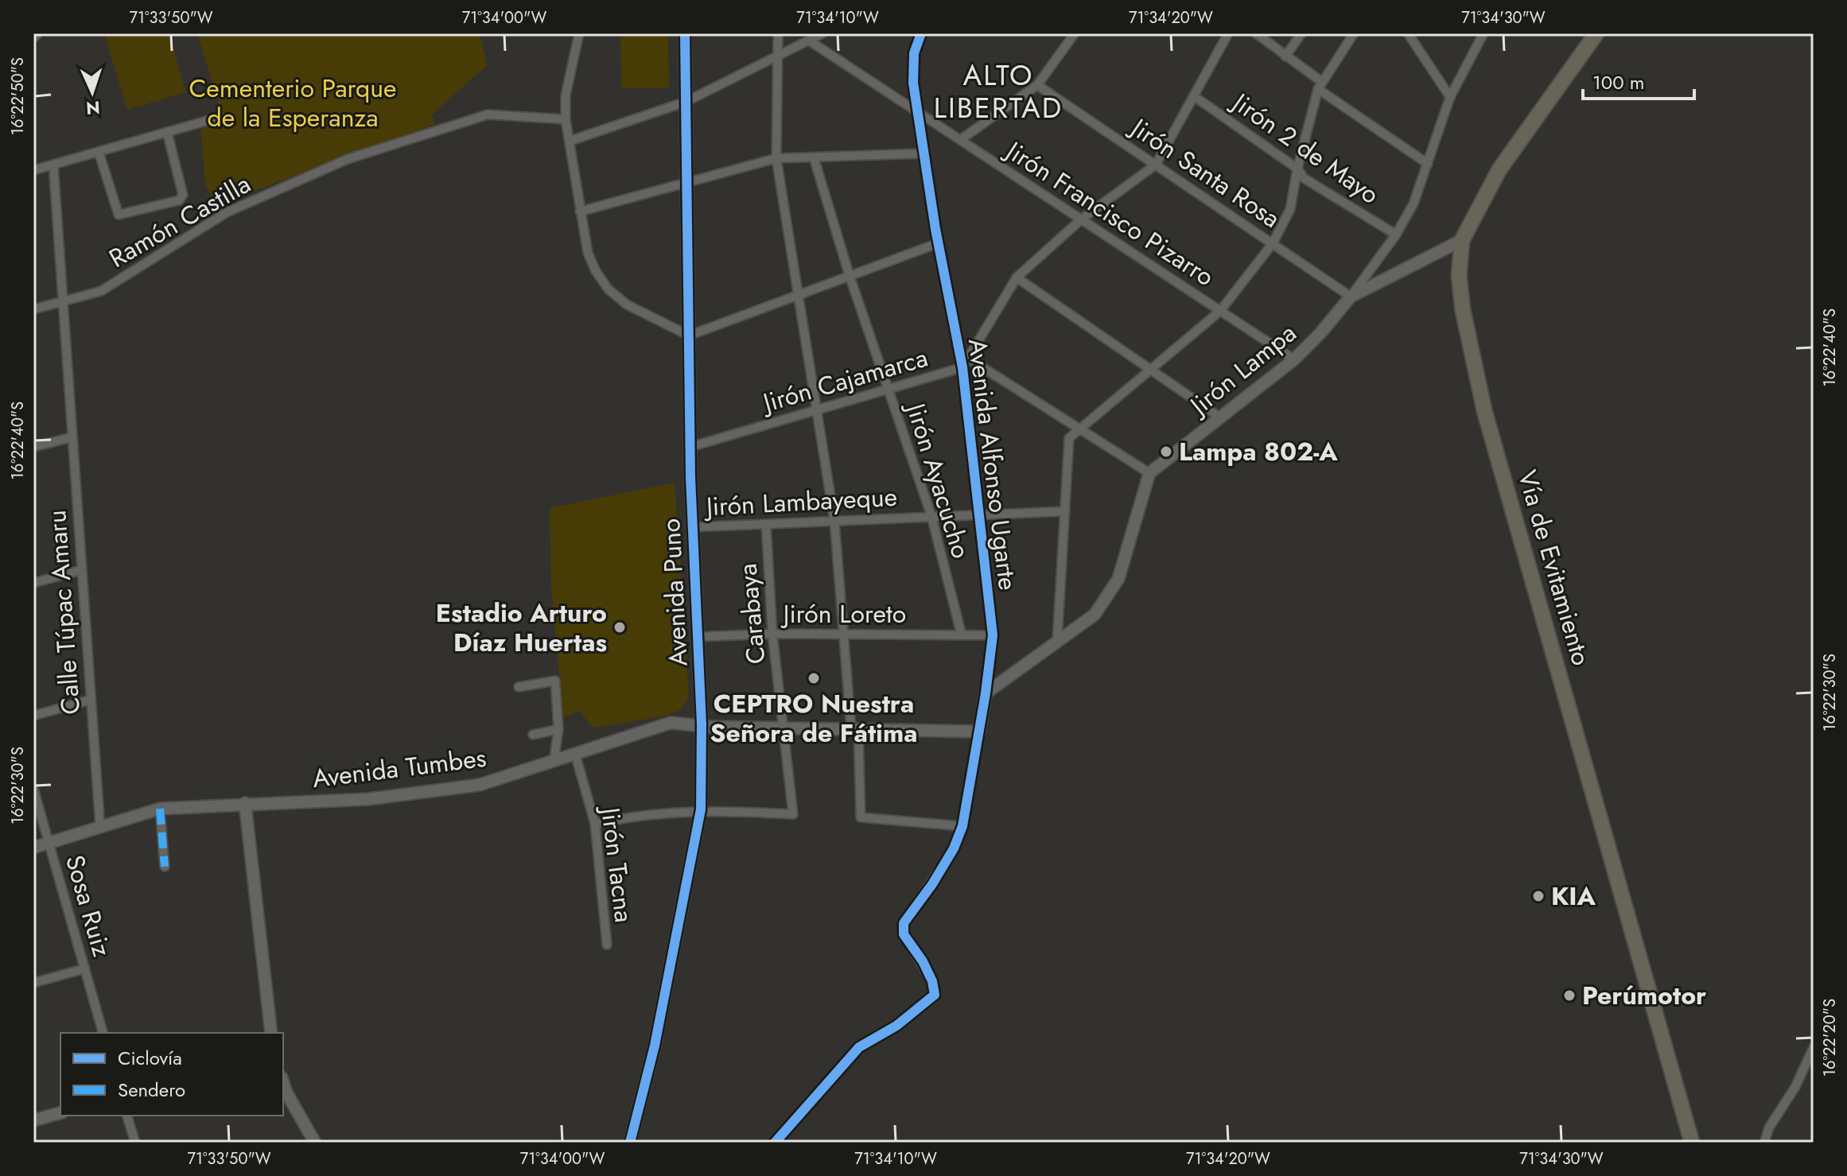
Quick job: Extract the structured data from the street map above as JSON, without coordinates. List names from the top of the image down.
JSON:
{
  "streets": {
    "highway": ["Vía de Evitamiento"],
    "street": [
      "Jirón 2 de Mayo",
      "Jirón Santa Rosa",
      "Jirón Francisco Pizarro",
      "Ramón Castilla",
      "Jirón Lampa",
      "Jirón Cajamarca",
      "Avenida Alfonso Ugarte",
      "Jirón Ayacucho",
      "Jirón Lambayeque",
      "Avenida Puno",
      "Calle Túpac Amaru",
      "Carabaya",
      "Jirón Loreto",
      "Avenida Tumbes",
      "Jirón Tacna",
      "Sosa Ruiz"
    ]
  },
  "crossings": [
    ["Jirón 2 de Mayo", "Jirón Lampa"],
    ["Jirón 2 de Mayo", "Jirón Cajamarca"],
    ["Jirón Santa Rosa", "Jirón Lampa"],
    ["Jirón Santa Rosa", "Jirón Cajamarca"],
    ["Jirón Francisco Pizarro", "Jirón Lampa"],
    ["Jirón Francisco Pizarro", "Jirón Cajamarca"],
    ["Jirón Francisco Pizarro", "Avenida Alfonso Ugarte"],
    ["Ramón Castilla", "Calle Túpac Amaru"],
    ["Jirón Cajamarca", "Avenida Alfonso Ugarte"],
    ["Jirón Cajamarca", "Jirón Ayacucho"],
    ["Jirón Cajamarca", "Avenida Puno"],
    ["Avenida Alfonso Ugarte", "Jirón Lambayeque"],
    ["Avenida Alfonso Ugarte", "Jirón Loreto"],
    ["Avenida Alfonso Ugarte", "Avenida Tumbes"],
    ["Jirón Ayacucho", "Jirón Lambayeque"],
    ["Jirón Ayacucho", "Jirón Loreto"],
    ["Jirón Lambayeque", "Avenida Puno"],
    ["Jirón Lambayeque", "Carabaya"],
    ["Avenida Puno", "Carabaya"],
    ["Avenida Puno", "Jirón Loreto"],
    ["Avenida Puno", "Avenida Tumbes"],
    ["Calle Túpac Amaru", "Avenida Tumbes"],
    ["Carabaya", "Jirón Loreto"],
    ["Carabaya", "Avenida Tumbes"],
    ["Avenida Tumbes", "Jirón Tacna"],
    ["Avenida Tumbes", "Sosa Ruiz"]
  ],
  "districts": ["ALTO LIBERTAD"],
  "parks": ["Cementerio Parque de la Esperanza"],
  "places": [
    "Lampa 802-A",
    "Estadio Arturo Díaz Huertas",
    "CEPTRO Nuestra Señora de Fátima",
    "KIA",
    "Perúmotor"
  ],
  "legend": ["Ciclovía", "Sendero"],
  "scale_bar": "100 m",
  "north": "bottom",
  "coordinates": [
    "71°33'50\"W",
    "71°34'00\"W",
    "71°34'10\"W",
    "71°34'20\"W",
    "71°34'30\"W",
    "16°22'50\"S",
    "16°22'40\"S",
    "16°22'30\"S",
    "16°22'20\"S"
  ]
}
